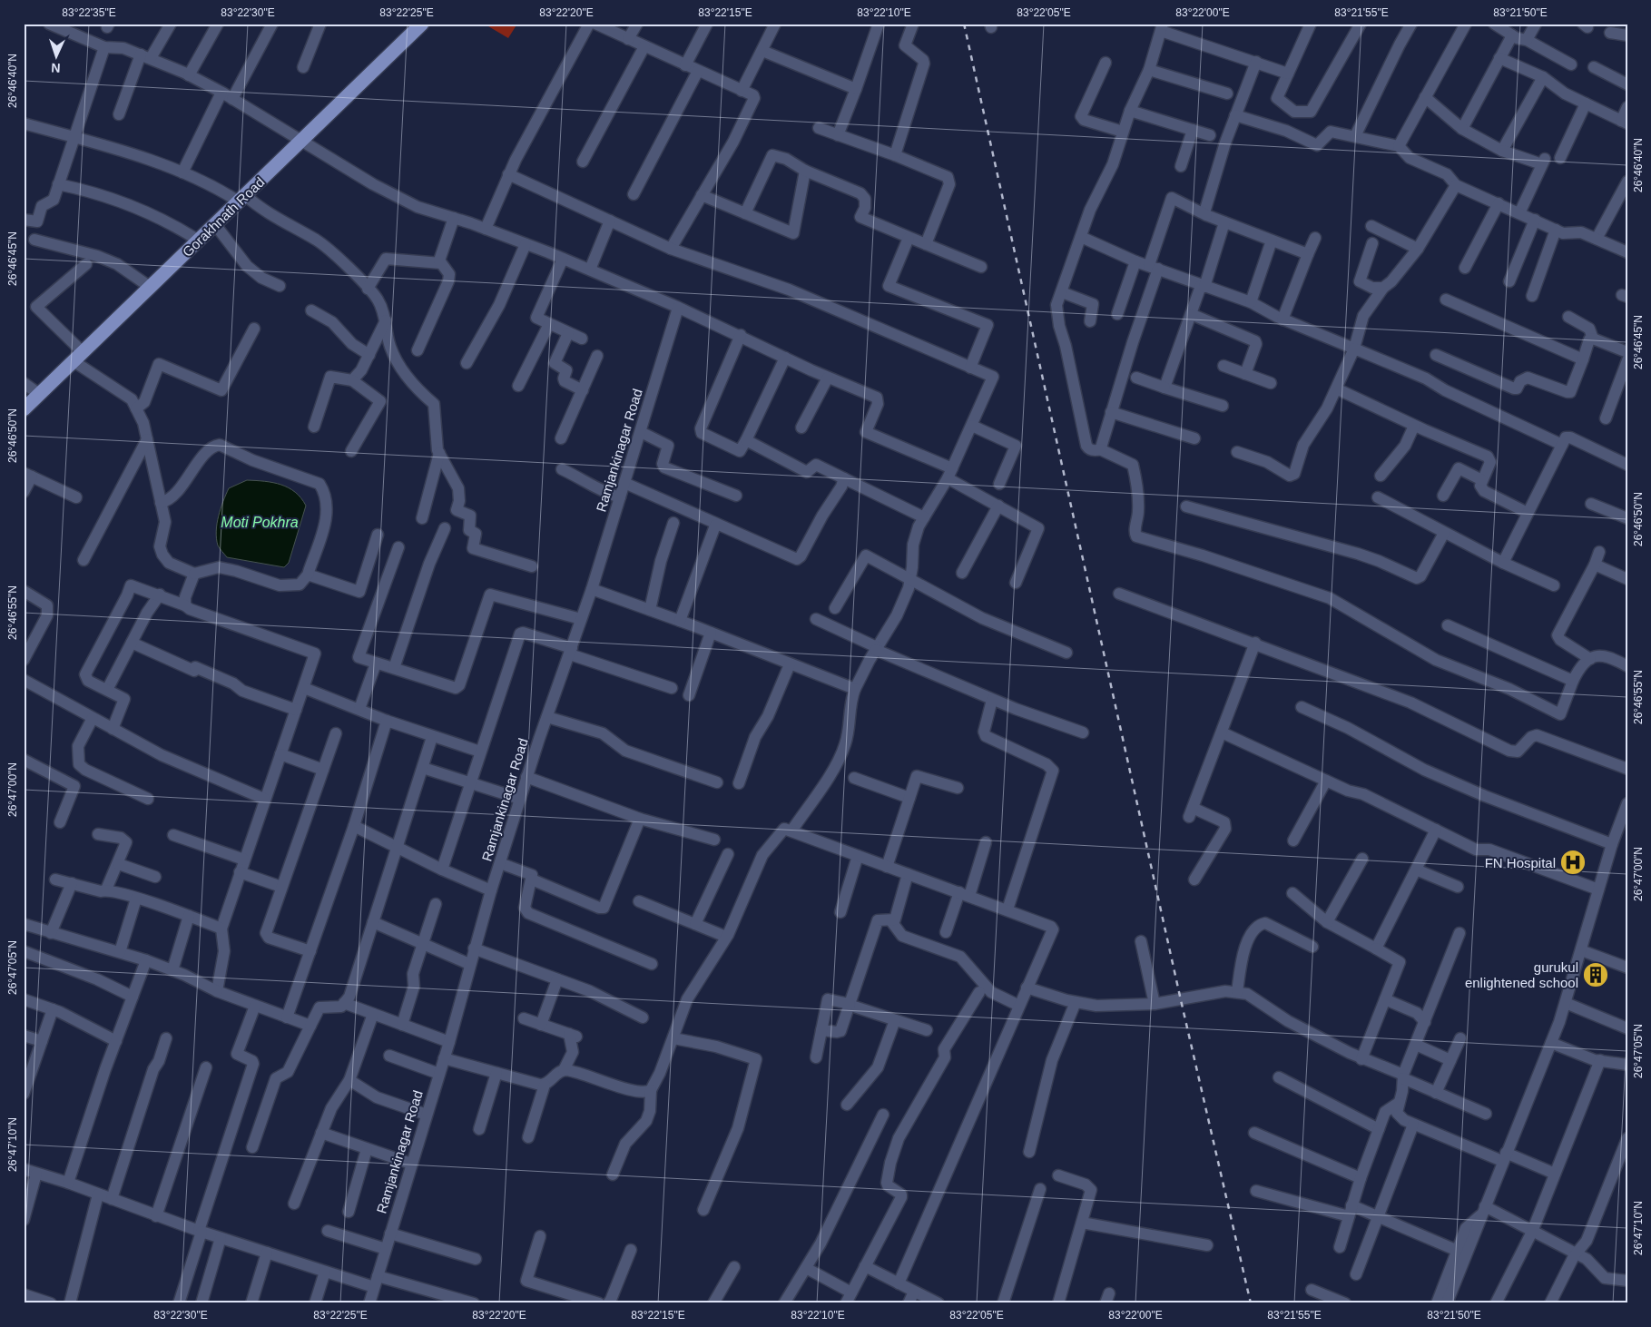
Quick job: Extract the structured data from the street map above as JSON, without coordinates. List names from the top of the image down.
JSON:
{
  "streets": {
    "main road": ["Gorakhnath Road"],
    "street": ["Ramjankinagar Road"]
  },
  "water": ["Moti Pokhra"],
  "places": {
    "hospital": ["FN Hospital"],
    "building": ["gurukul enlightened school"]
  },
  "north": "bottom",
  "coordinates": [
    "83°22'35\"E",
    "83°22'30\"E",
    "83°22'25\"E",
    "83°22'20\"E",
    "83°22'15\"E",
    "83°22'10\"E",
    "83°22'05\"E",
    "83°22'00\"E",
    "83°21'55\"E",
    "83°21'50\"E",
    "26°46'40\"N",
    "26°46'45\"N",
    "26°46'50\"N",
    "26°46'55\"N",
    "26°47'00\"N",
    "26°47'05\"N",
    "26°47'10\"N"
  ]
}
